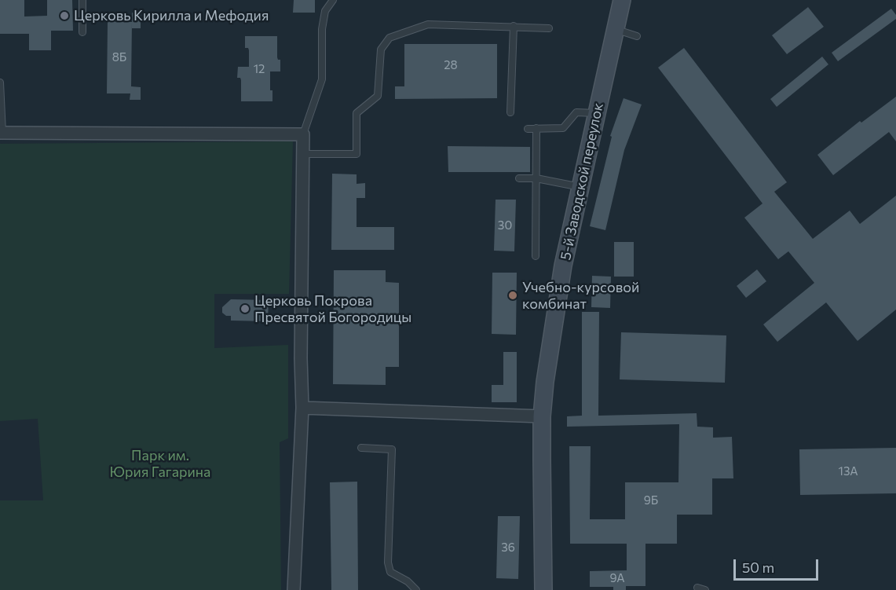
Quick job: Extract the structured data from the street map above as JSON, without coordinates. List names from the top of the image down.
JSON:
{
  "streets": {
    "street": ["5-й Заводской переулок"]
  },
  "parks": ["Парк им. Юрия Гагарина"],
  "places": ["Церковь Кирилла и Мефодия", "Учебно-курсовой комбинат", "Церковь Покрова Пресвятой Богородицы"],
  "house_numbers": [
    "8Б",
    "28",
    "12",
    "30",
    "13А",
    "9Б",
    "36",
    "9А"
  ],
  "scale_bar": "50 m"
}
